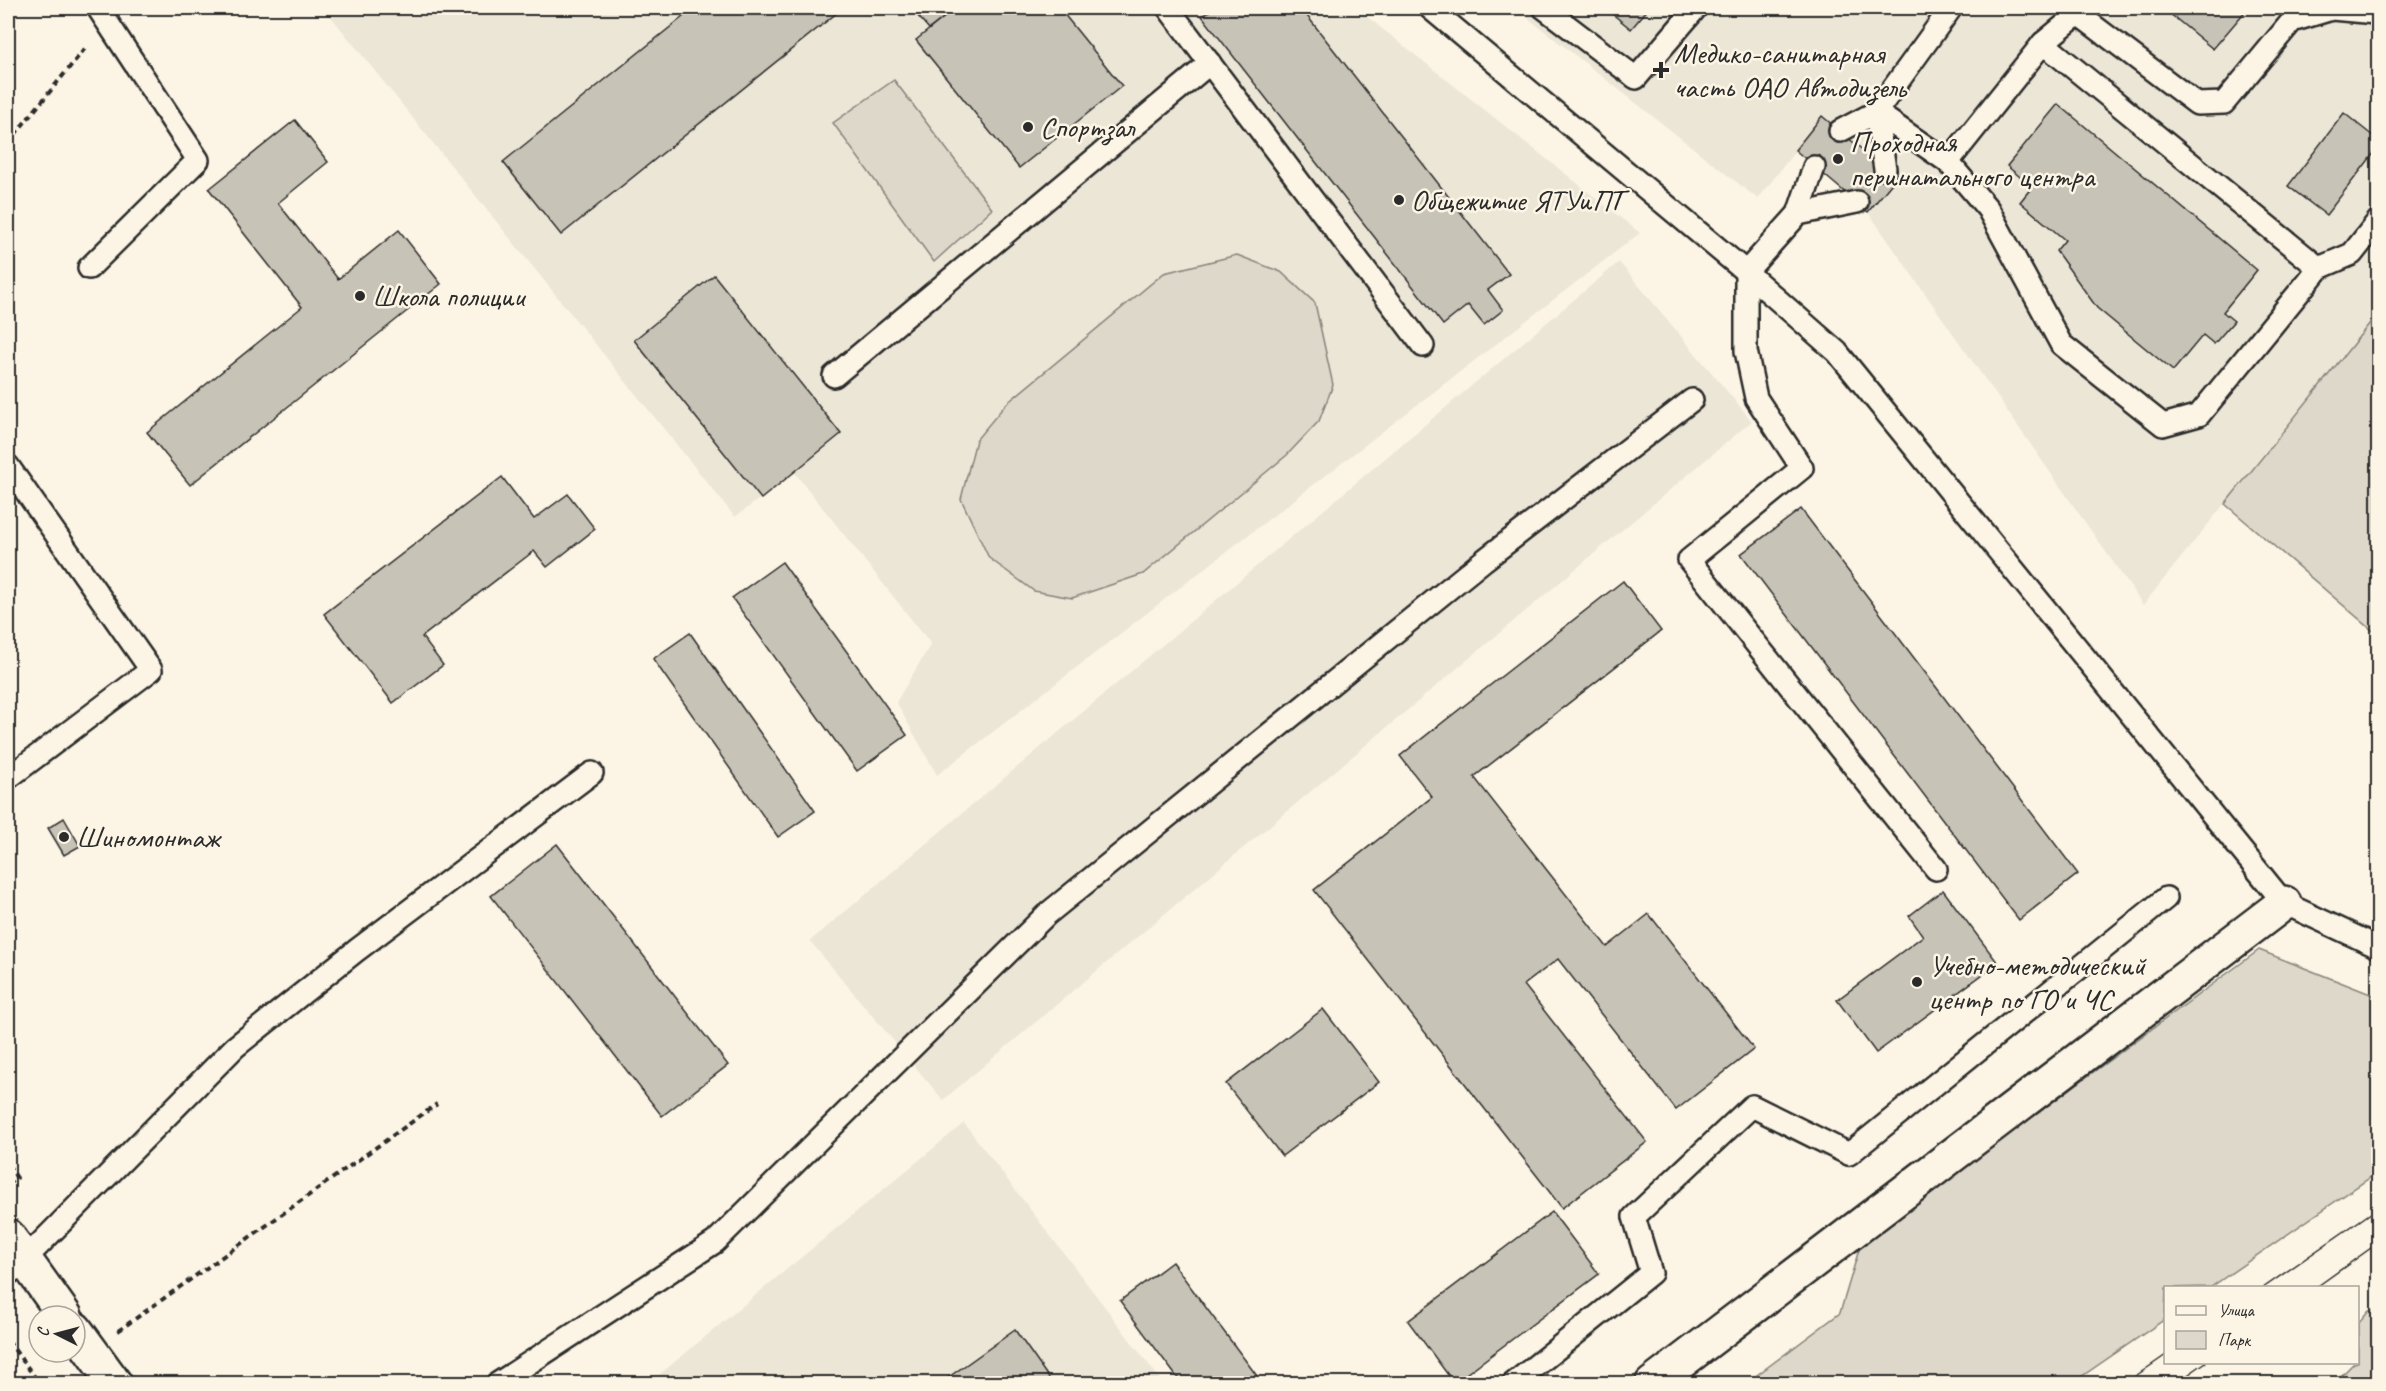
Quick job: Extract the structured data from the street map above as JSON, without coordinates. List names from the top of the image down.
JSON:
{
  "places": {
    "health": ["Медико-санитарная часть ОАО Автодизель"],
    "other": [
      "Спортзал",
      "Проходная перинатального центра",
      "Общежитие ЯТУиПТ",
      "Школа полиции",
      "Шиномонтаж",
      "Учебно-методический центр по ГО и ЧС"
    ]
  },
  "legend": ["Улица", "Парк"],
  "north": "left"
}
